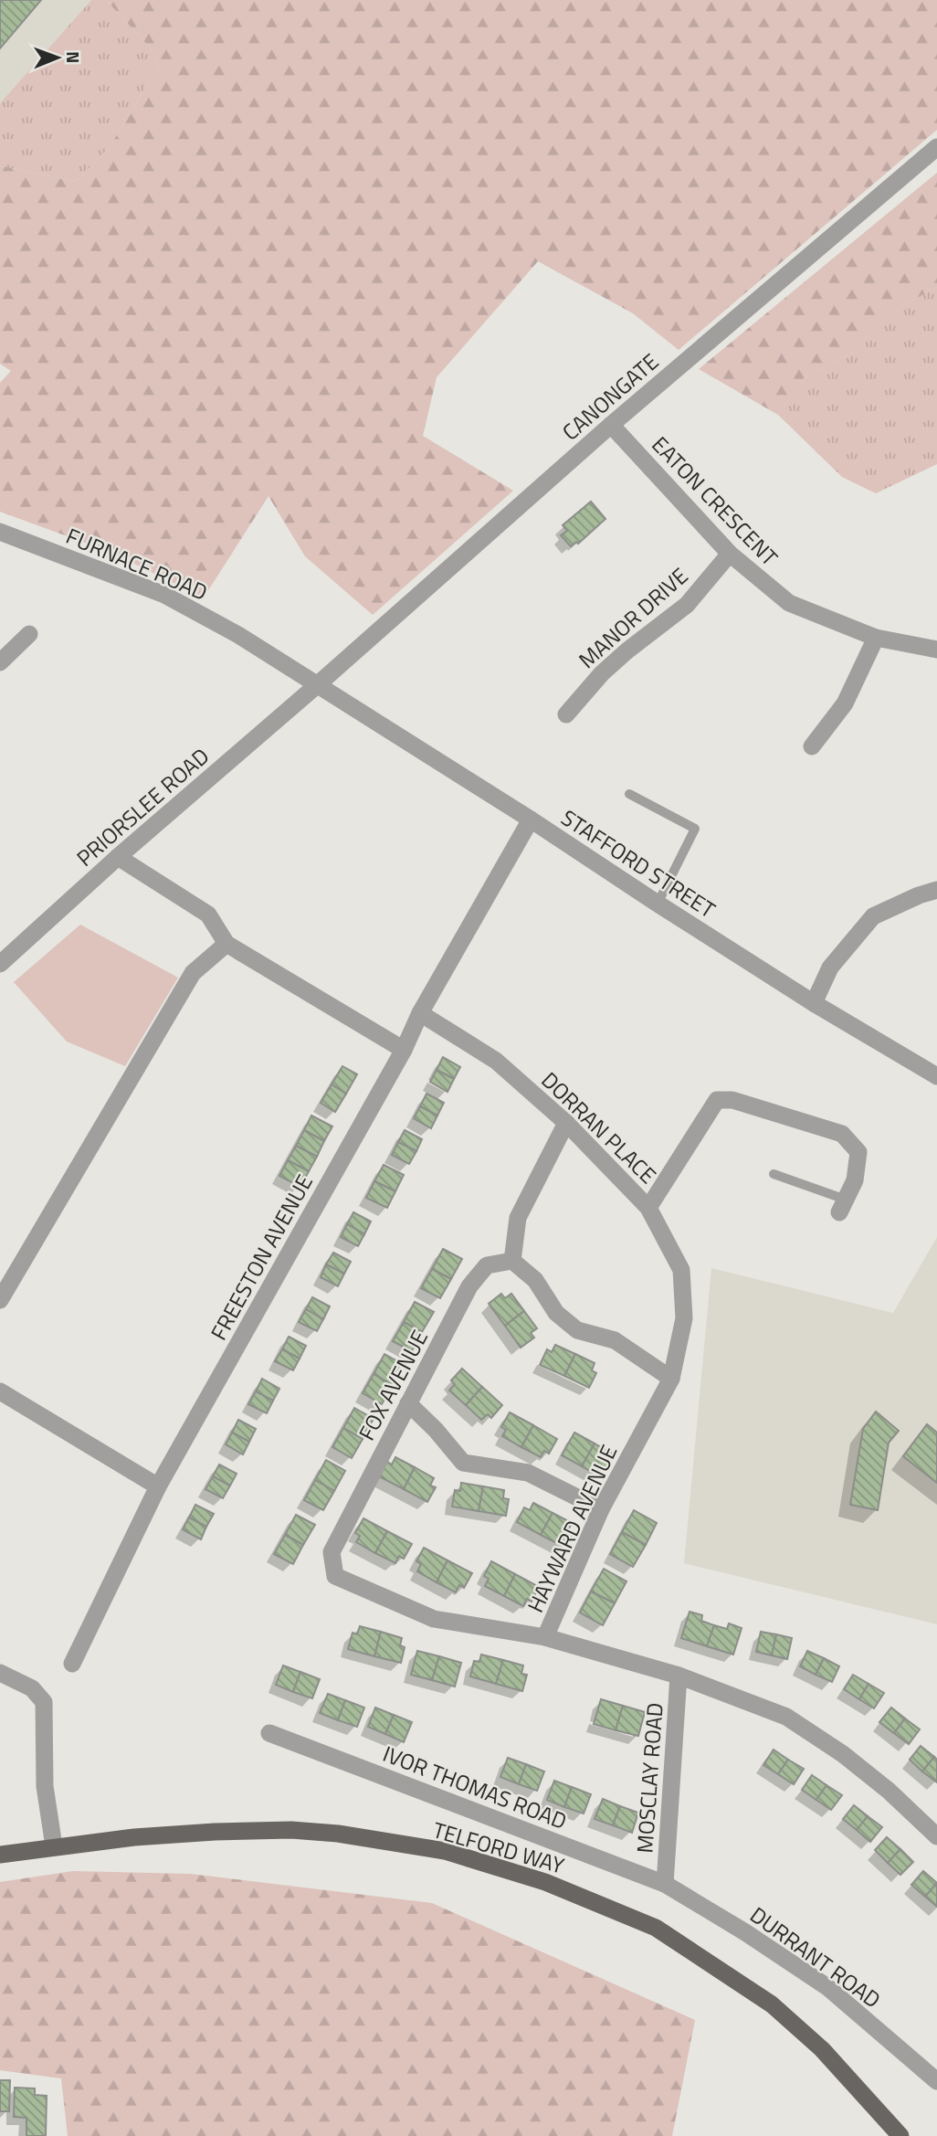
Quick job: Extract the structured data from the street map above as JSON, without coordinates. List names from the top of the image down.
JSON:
{
  "streets": {
    "main road": ["TELFORD WAY"],
    "street": [
      "CANONGATE",
      "EATON CRESCENT",
      "FURNACE ROAD",
      "MANOR DRIVE",
      "PRIORSLEE ROAD",
      "STAFFORD STREET",
      "DORRAN PLACE",
      "FREESTON AVENUE",
      "FOX AVENUE",
      "HAYWARD AVENUE",
      "MOSCLAY ROAD",
      "IVOR THOMAS ROAD",
      "DURRANT ROAD"
    ]
  },
  "crossings": [
    ["CANONGATE", "EATON CRESCENT"],
    ["CANONGATE", "FURNACE ROAD"],
    ["CANONGATE", "PRIORSLEE ROAD"],
    ["CANONGATE", "STAFFORD STREET"],
    ["EATON CRESCENT", "MANOR DRIVE"],
    ["FURNACE ROAD", "PRIORSLEE ROAD"],
    ["FURNACE ROAD", "STAFFORD STREET"],
    ["PRIORSLEE ROAD", "STAFFORD STREET"],
    ["STAFFORD STREET", "FREESTON AVENUE"],
    ["DORRAN PLACE", "FREESTON AVENUE"],
    ["DORRAN PLACE", "HAYWARD AVENUE"],
    ["FOX AVENUE", "HAYWARD AVENUE"],
    ["HAYWARD AVENUE", "MOSCLAY ROAD"],
    ["MOSCLAY ROAD", "IVOR THOMAS ROAD"],
    ["MOSCLAY ROAD", "DURRANT ROAD"],
    ["IVOR THOMAS ROAD", "DURRANT ROAD"]
  ],
  "north": "right"
}
